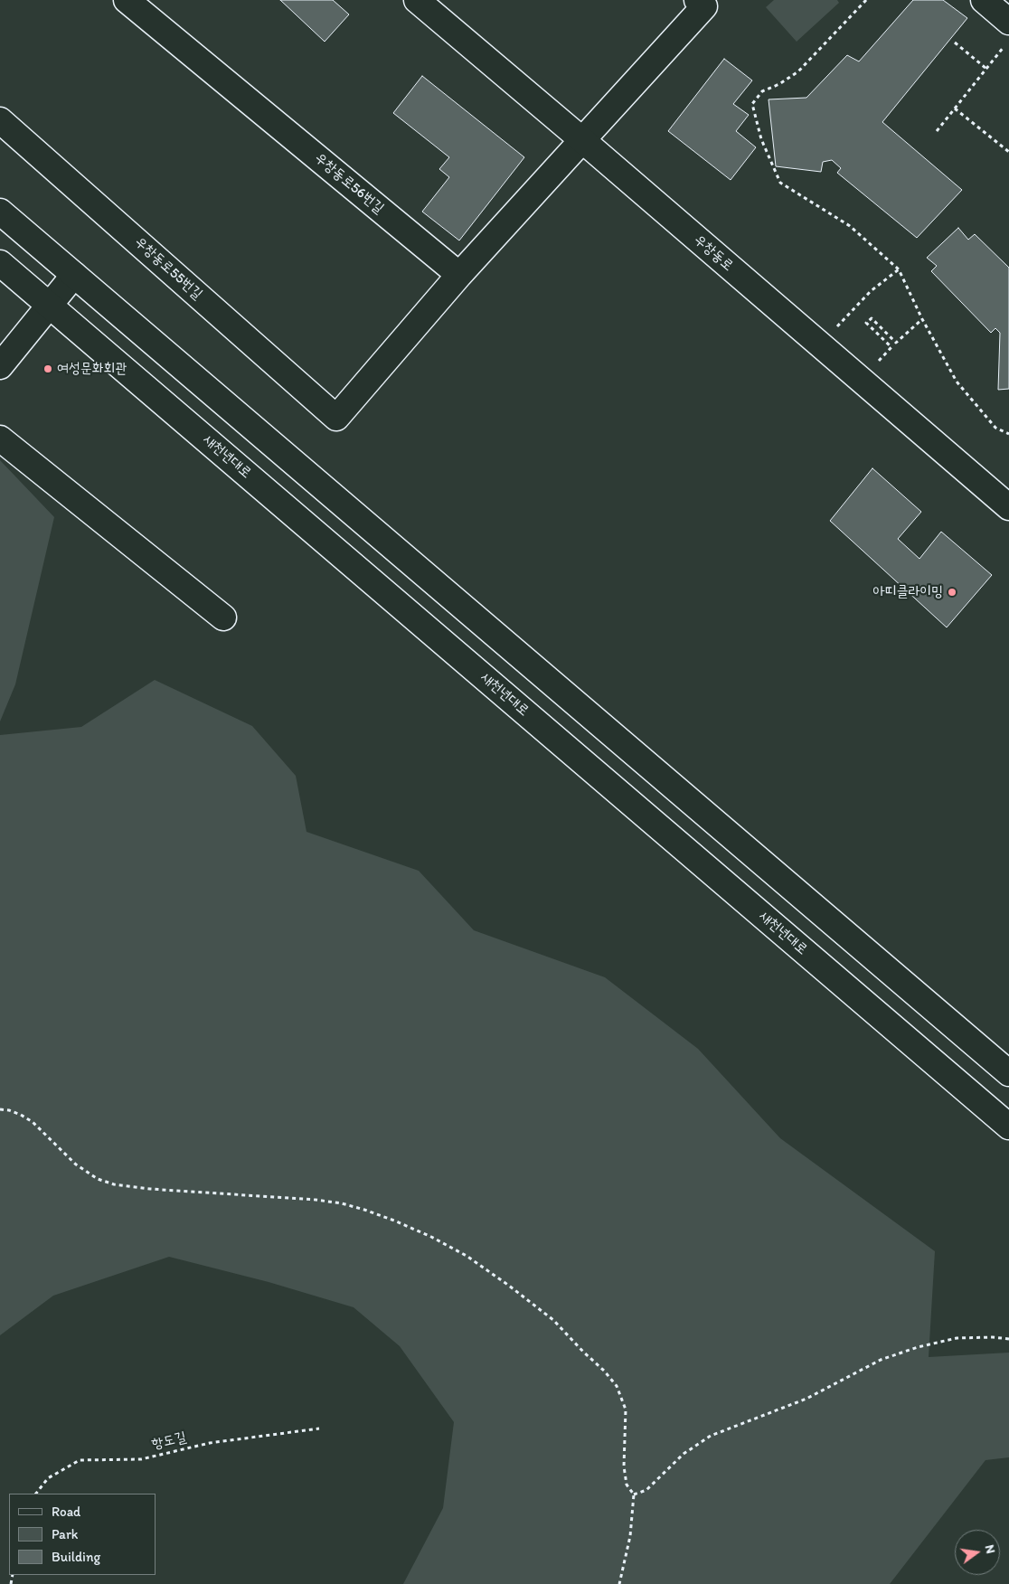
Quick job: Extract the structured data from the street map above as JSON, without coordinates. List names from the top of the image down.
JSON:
{
  "streets": {
    "main road": [
      "우창동로56번길",
      "우창동로",
      "우창동로55번길",
      "새천년대로"
    ],
    "path": ["항도길"]
  },
  "crossings": [
    ["우창동로56번길", "우창동로55번길"]
  ],
  "places": ["여성문화회관", "아띠클라이밍"],
  "legend": ["Road", "Park", "Building"],
  "north": "right"
}
